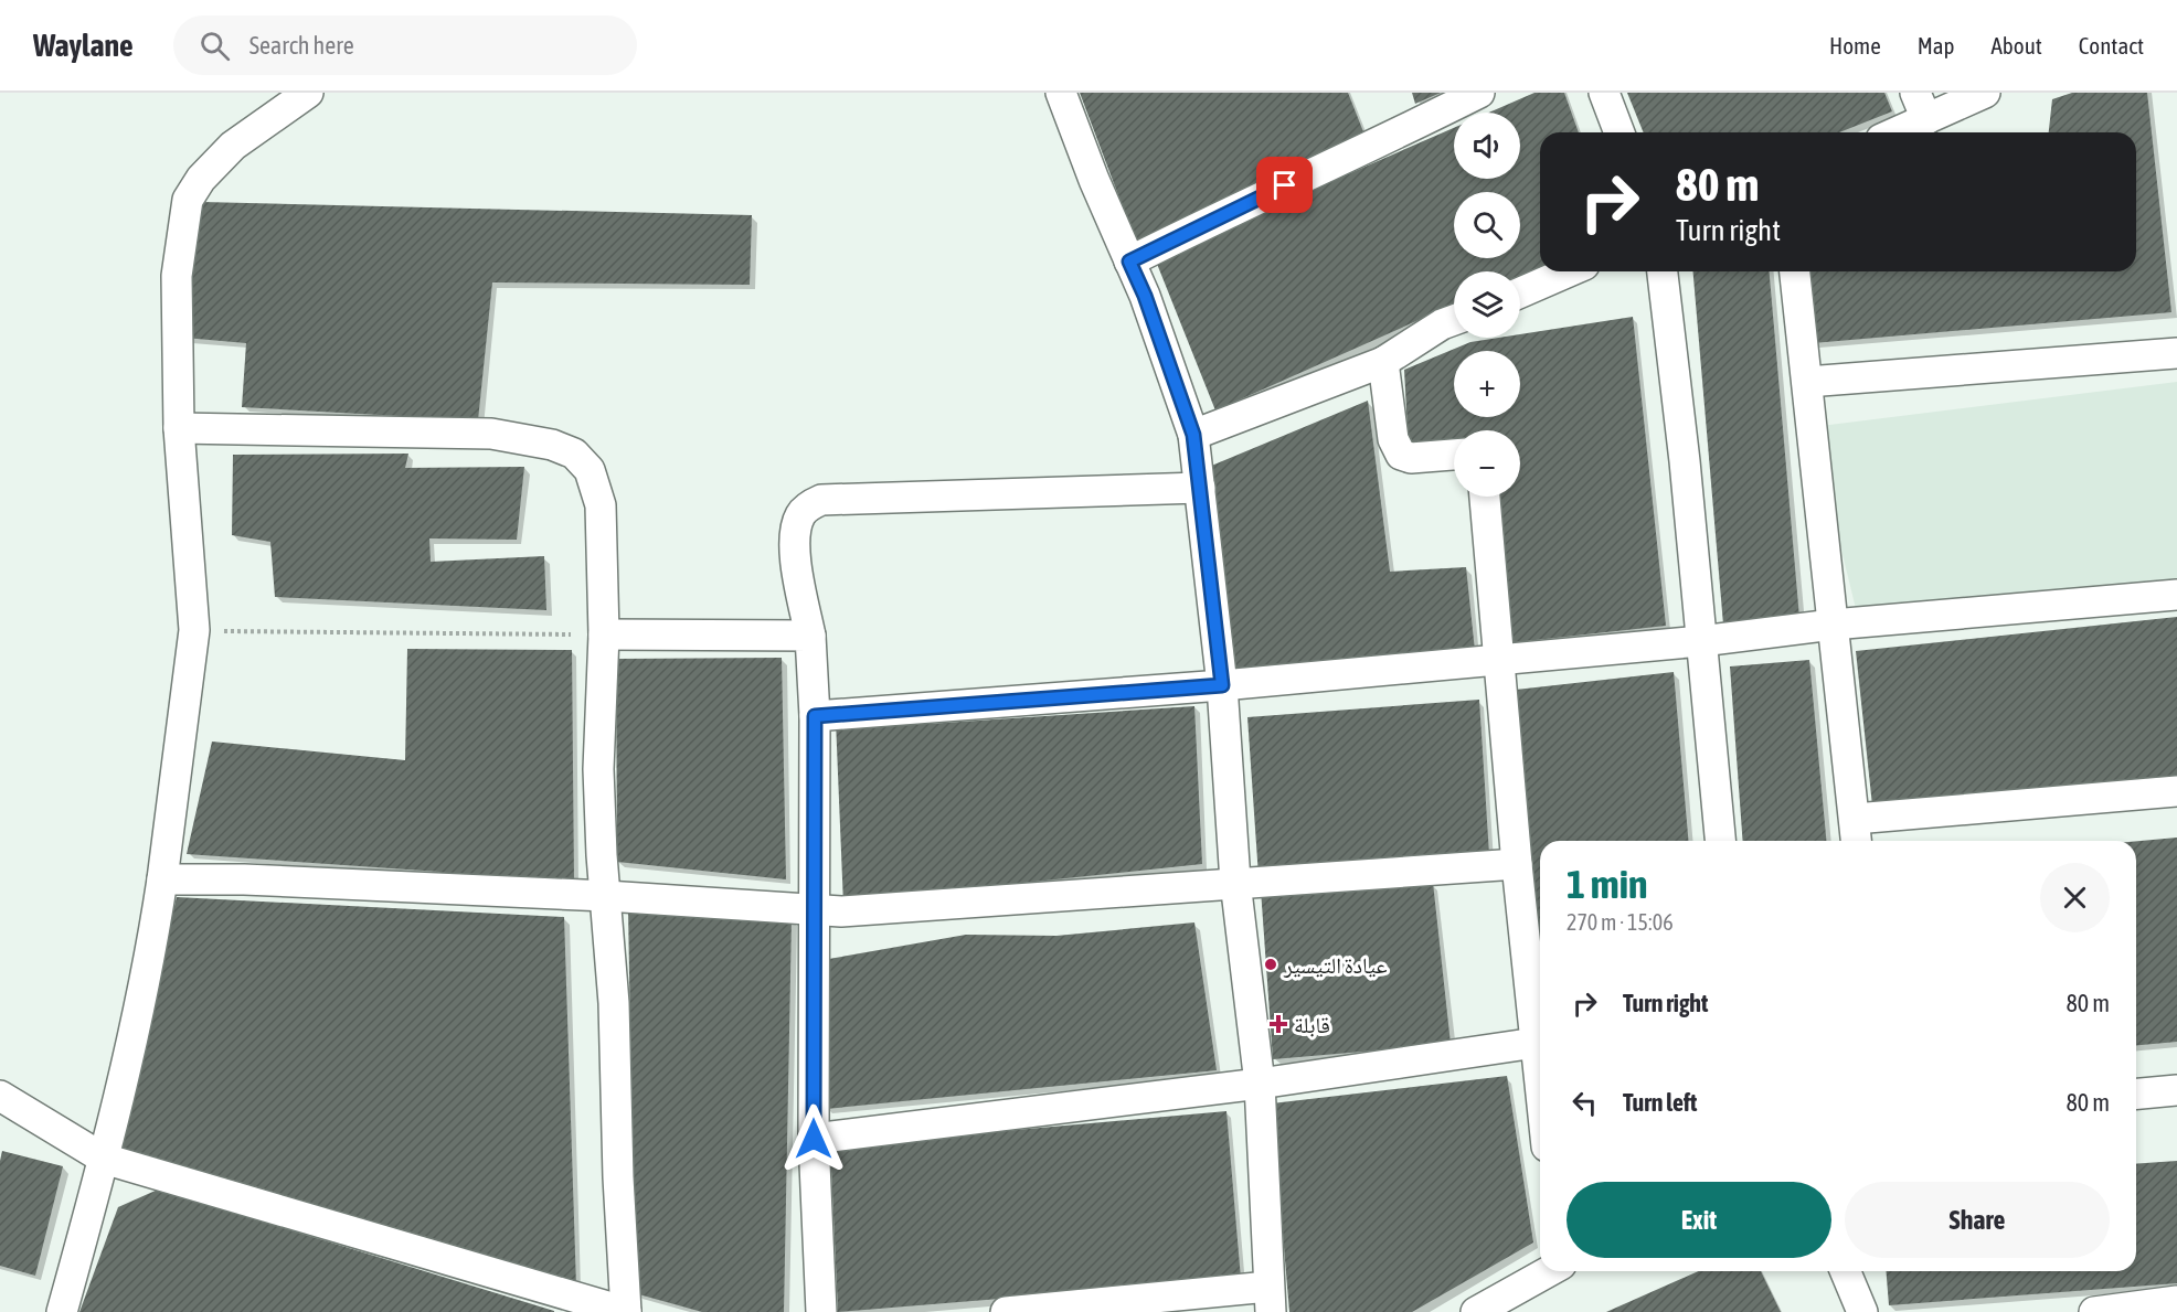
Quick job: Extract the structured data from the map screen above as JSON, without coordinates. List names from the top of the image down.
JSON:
{
  "places": {
    "other": ["عيادة التيسير"],
    "health": ["قابلة"]
  },
  "page": {
    "header": "Waylane",
    "search": "Search here",
    "nav": [
      "Home",
      "Map",
      "About",
      "Contact"
    ],
    "map_buttons": ["+", "−"],
    "turn": ["80 m", "Turn right"],
    "heading": ["1 min", "270 m · 15:06"],
    "list": [
      {
        "name": "Turn right",
        "value": "80 m"
      },
      {
        "name": "Turn left",
        "value": "80 m"
      }
    ],
    "buttons": ["Exit", "Share"]
  }
}
